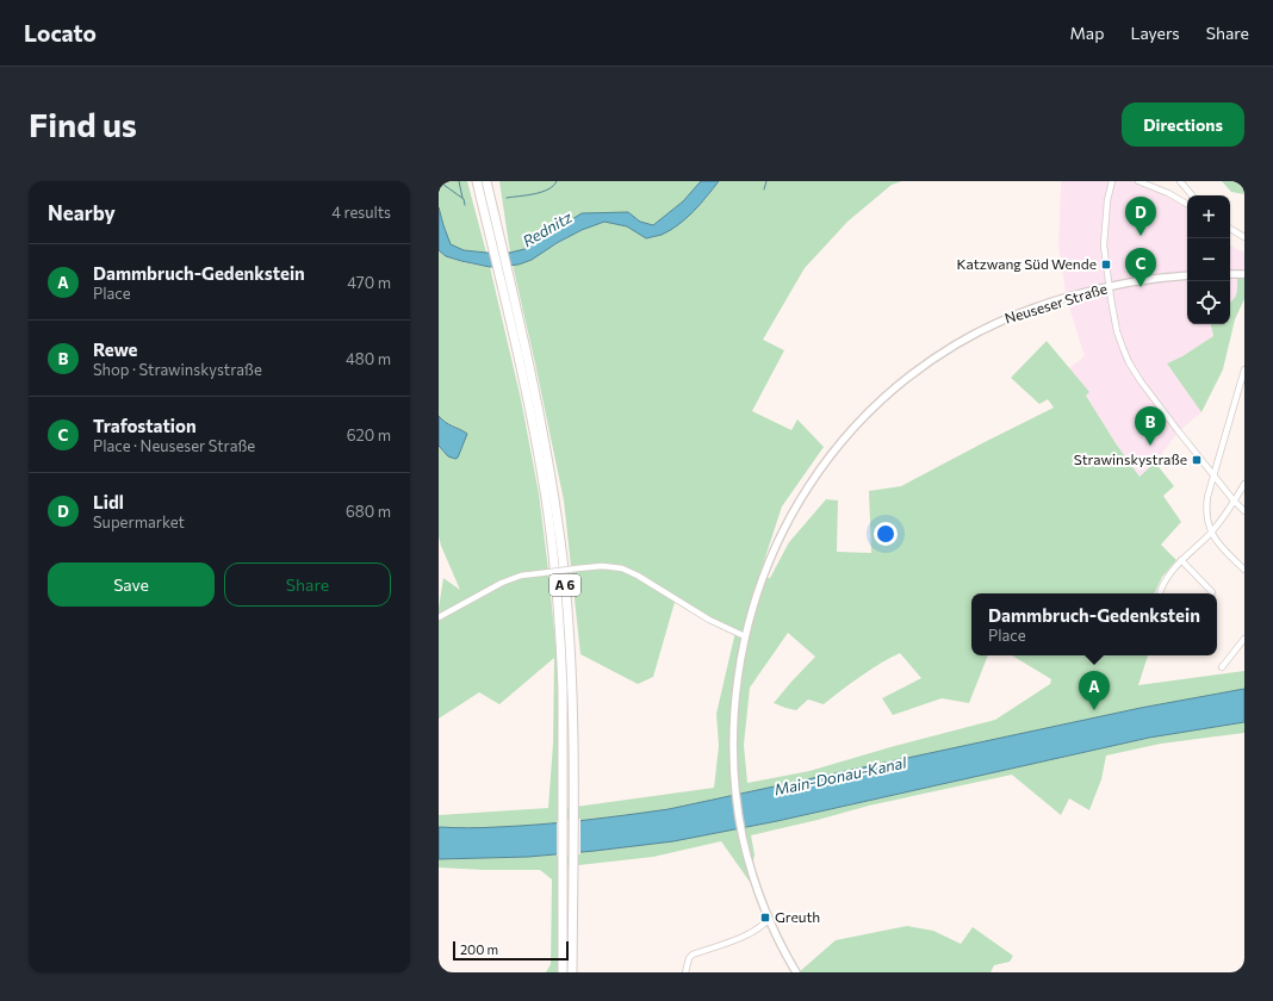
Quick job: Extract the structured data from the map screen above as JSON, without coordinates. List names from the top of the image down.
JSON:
{
  "streets": {
    "highway": ["A 6"],
    "main road": ["Neuseser Straße"]
  },
  "water": ["Rednitz", "Main-Donau-Kanal"],
  "places": {
    "transit": ["Katzwang Süd Wende", "Strawinskystraße", "Greuth"]
  },
  "scale_bar": "200 m",
  "page": {
    "header": "Locato",
    "nav": ["Map", "Layers", "Share"],
    "buttons": [
      "Directions",
      ["Save", "Share"]
    ],
    "title": "Find us",
    "heading": ["Nearby", "4 results"],
    "map_buttons": ["+", "−"],
    "pins": [
      "D",
      "C",
      "B",
      "A"
    ],
    "list": [
      {
        "mark": "A",
        "name": "Dammbruch-Gedenkstein",
        "note": "Place",
        "value": "470 m"
      },
      {
        "mark": "B",
        "name": "Rewe",
        "note": "Shop · Strawinskystraße",
        "value": "480 m"
      },
      {
        "mark": "C",
        "name": "Trafostation",
        "note": "Place · Neuseser Straße",
        "value": "620 m"
      },
      {
        "mark": "D",
        "name": "Lidl",
        "note": "Supermarket",
        "value": "680 m"
      }
    ],
    "popup": ["Dammbruch-Gedenkstein", "Place"],
    "scale": "200 m"
  }
}
